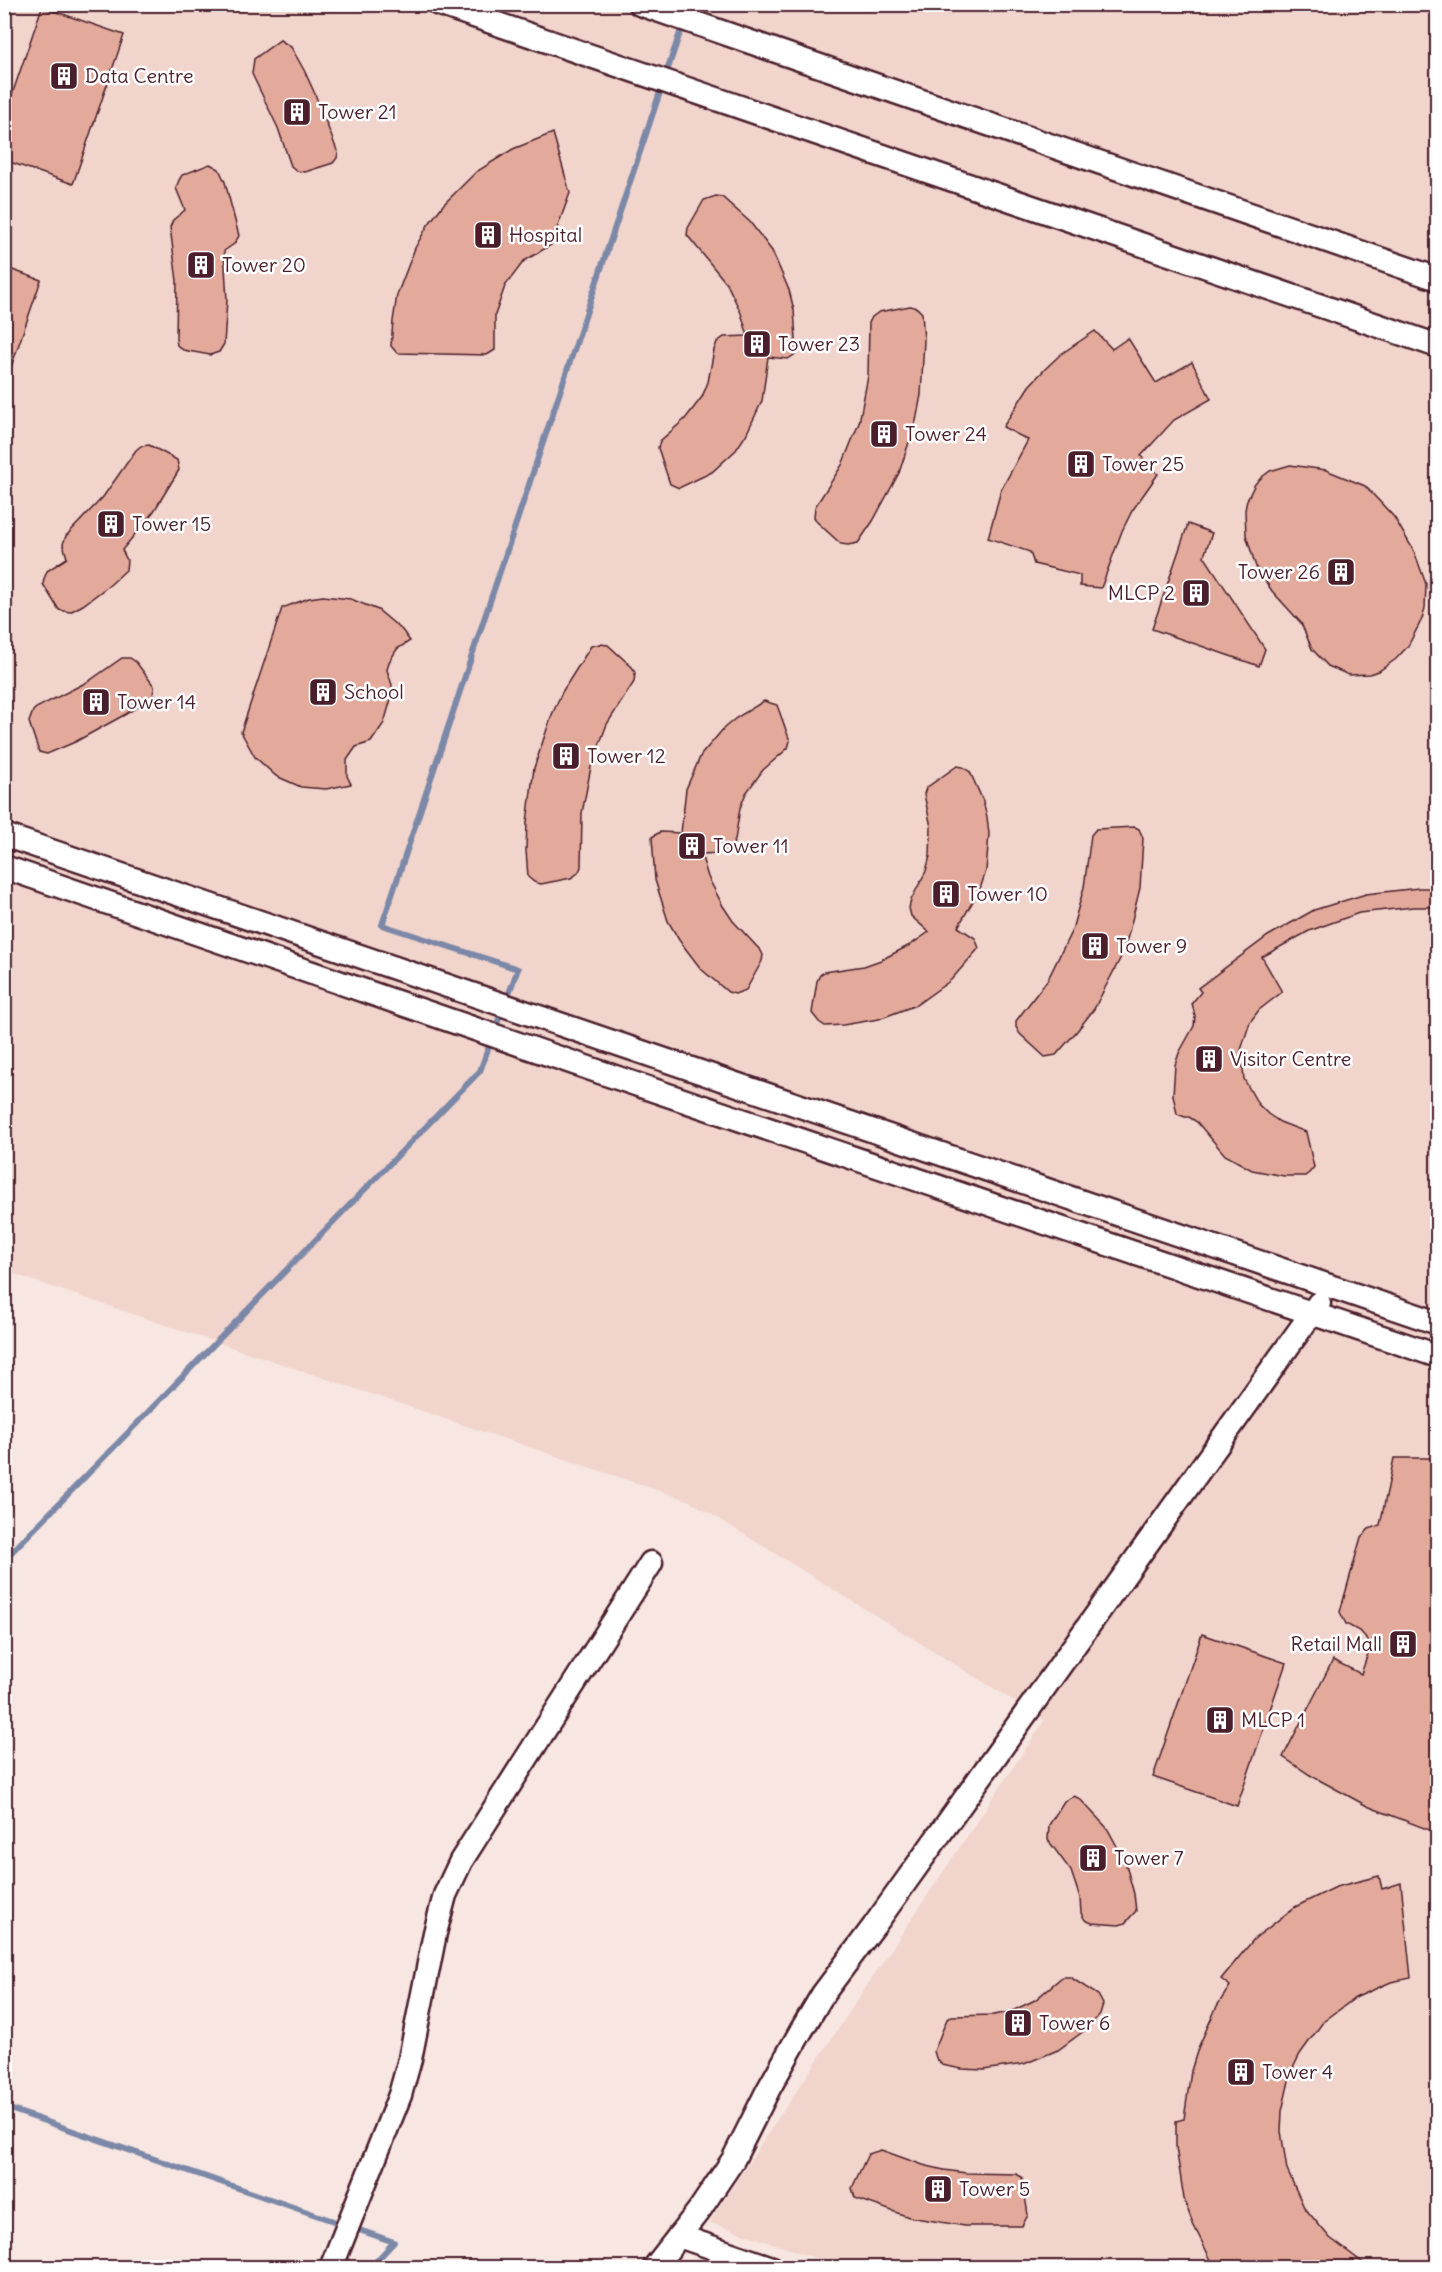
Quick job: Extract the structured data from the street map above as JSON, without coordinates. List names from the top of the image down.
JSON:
{
  "places": {
    "building": [
      "Data Centre",
      "Tower 21",
      "Hospital",
      "Tower 20",
      "Tower 23",
      "Tower 24",
      "Tower 25",
      "Tower 15",
      "Tower 26",
      "MLCP 2",
      "School",
      "Tower 14",
      "Tower 12",
      "Tower 11",
      "Tower 10",
      "Tower 9",
      "Visitor Centre",
      "Retail Mall",
      "MLCP 1",
      "Tower 7",
      "Tower 6",
      "Tower 4",
      "Tower 5"
    ]
  }
}
